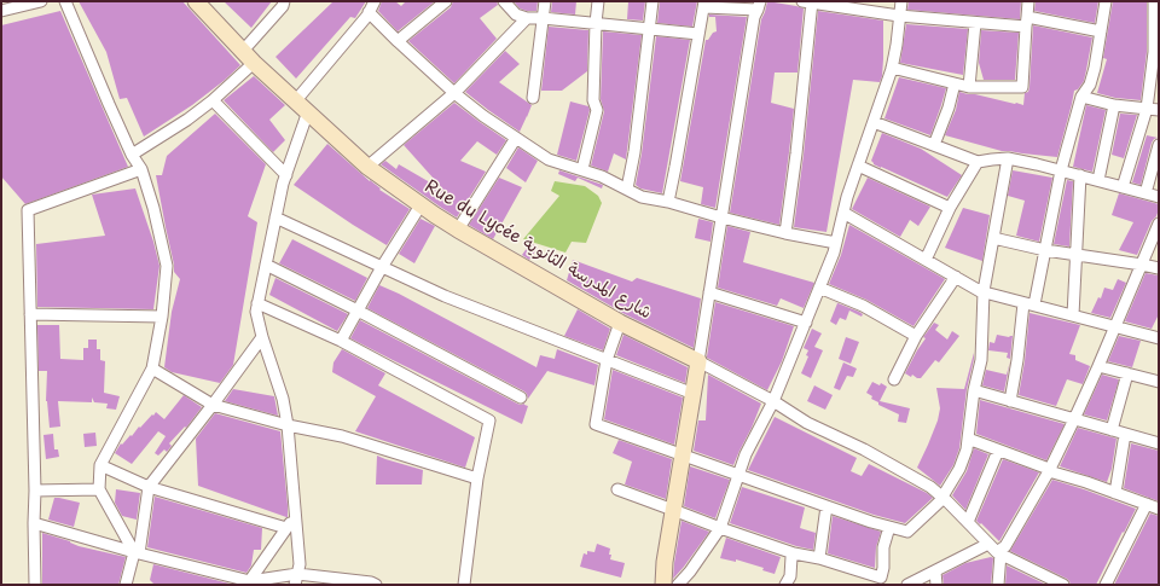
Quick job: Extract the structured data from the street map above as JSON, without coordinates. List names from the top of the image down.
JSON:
{
  "streets": {
    "street": ["Rue du Lycée شارع المدرسة الثانوية"]
  }
}
